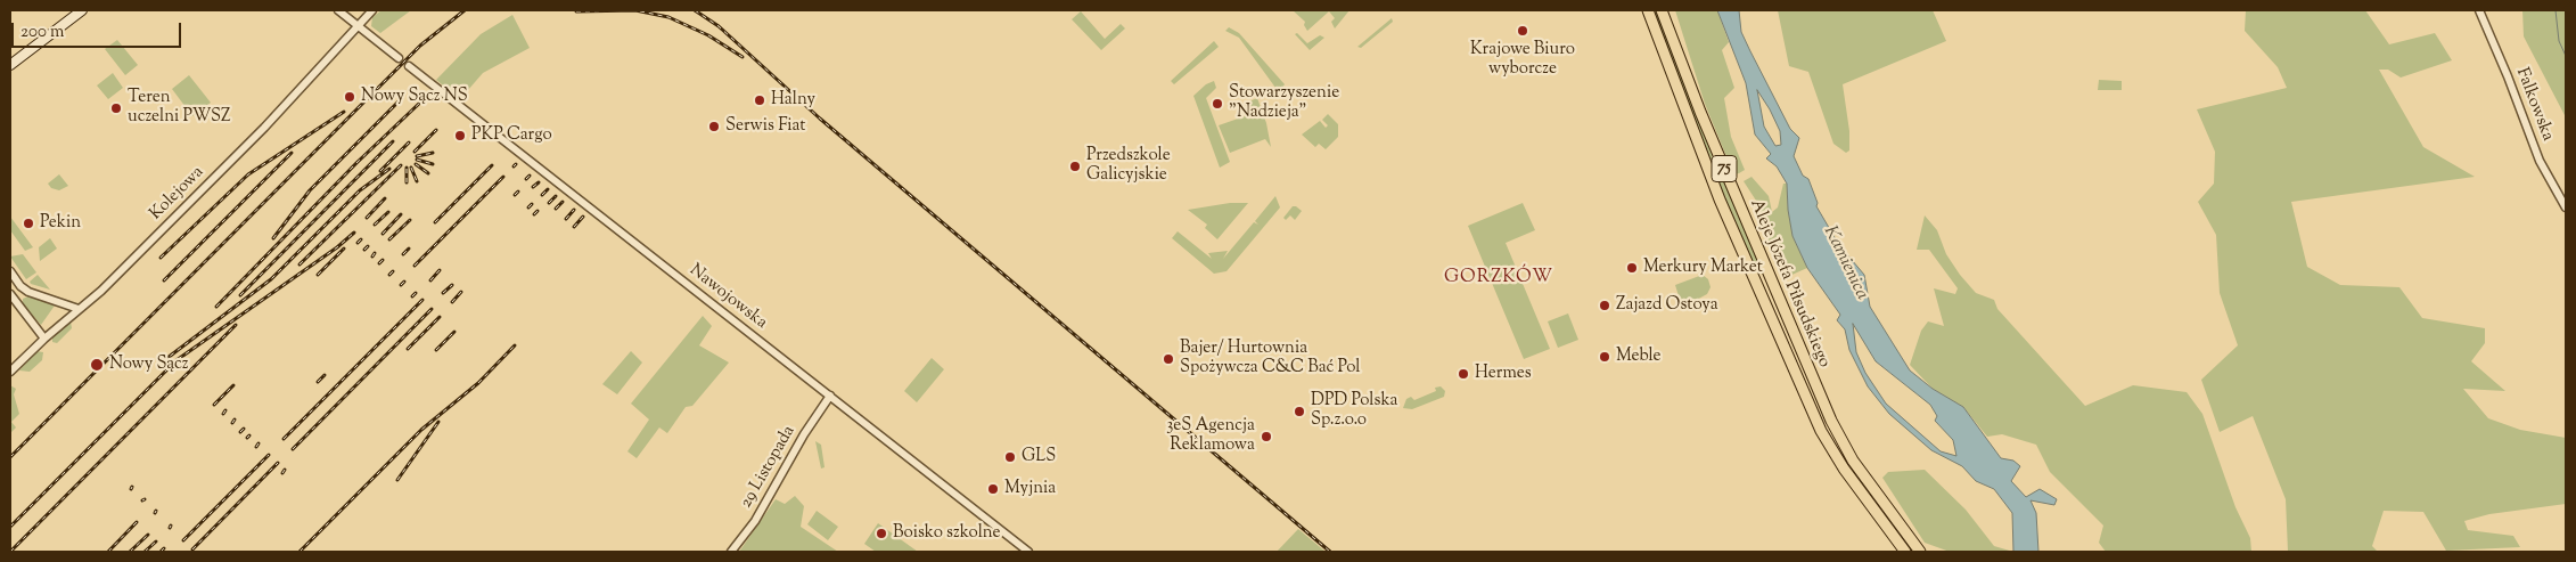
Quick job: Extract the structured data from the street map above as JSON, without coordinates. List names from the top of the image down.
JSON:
{
  "streets": {
    "main road": ["75", "Aleje Józefa Piłsudskiego"],
    "street": [
      "Falkowska",
      "Kolejowa",
      "Nawojowska",
      "29 Listopada"
    ]
  },
  "crossings": [
    ["Nawojowska", "29 Listopada"]
  ],
  "districts": ["GORZKÓW"],
  "water": ["Kamienica"],
  "places": [
    "Krajowe Biuro wyborcze",
    "Nowy Sącz NS",
    "Halny",
    "Stowarzyszenie \"Nadzieja\"",
    "Teren uczelni PWSZ",
    "Serwis Fiat",
    "PKP Cargo",
    "Przedszkole Galicyjskie",
    "Pekin",
    "Merkury Market",
    "Zajazd Ostoya",
    "Meble",
    "Bajer/ Hurtownia Spożywcza C&C Bać Pol",
    "Nowy Sącz",
    "Hermes",
    "DPD Polska Sp.z.o.o",
    "3eS Agencja Reklamowa",
    "GLS",
    "Myjnia",
    "Boisko szkolne"
  ],
  "scale_bar": "200 m"
}
